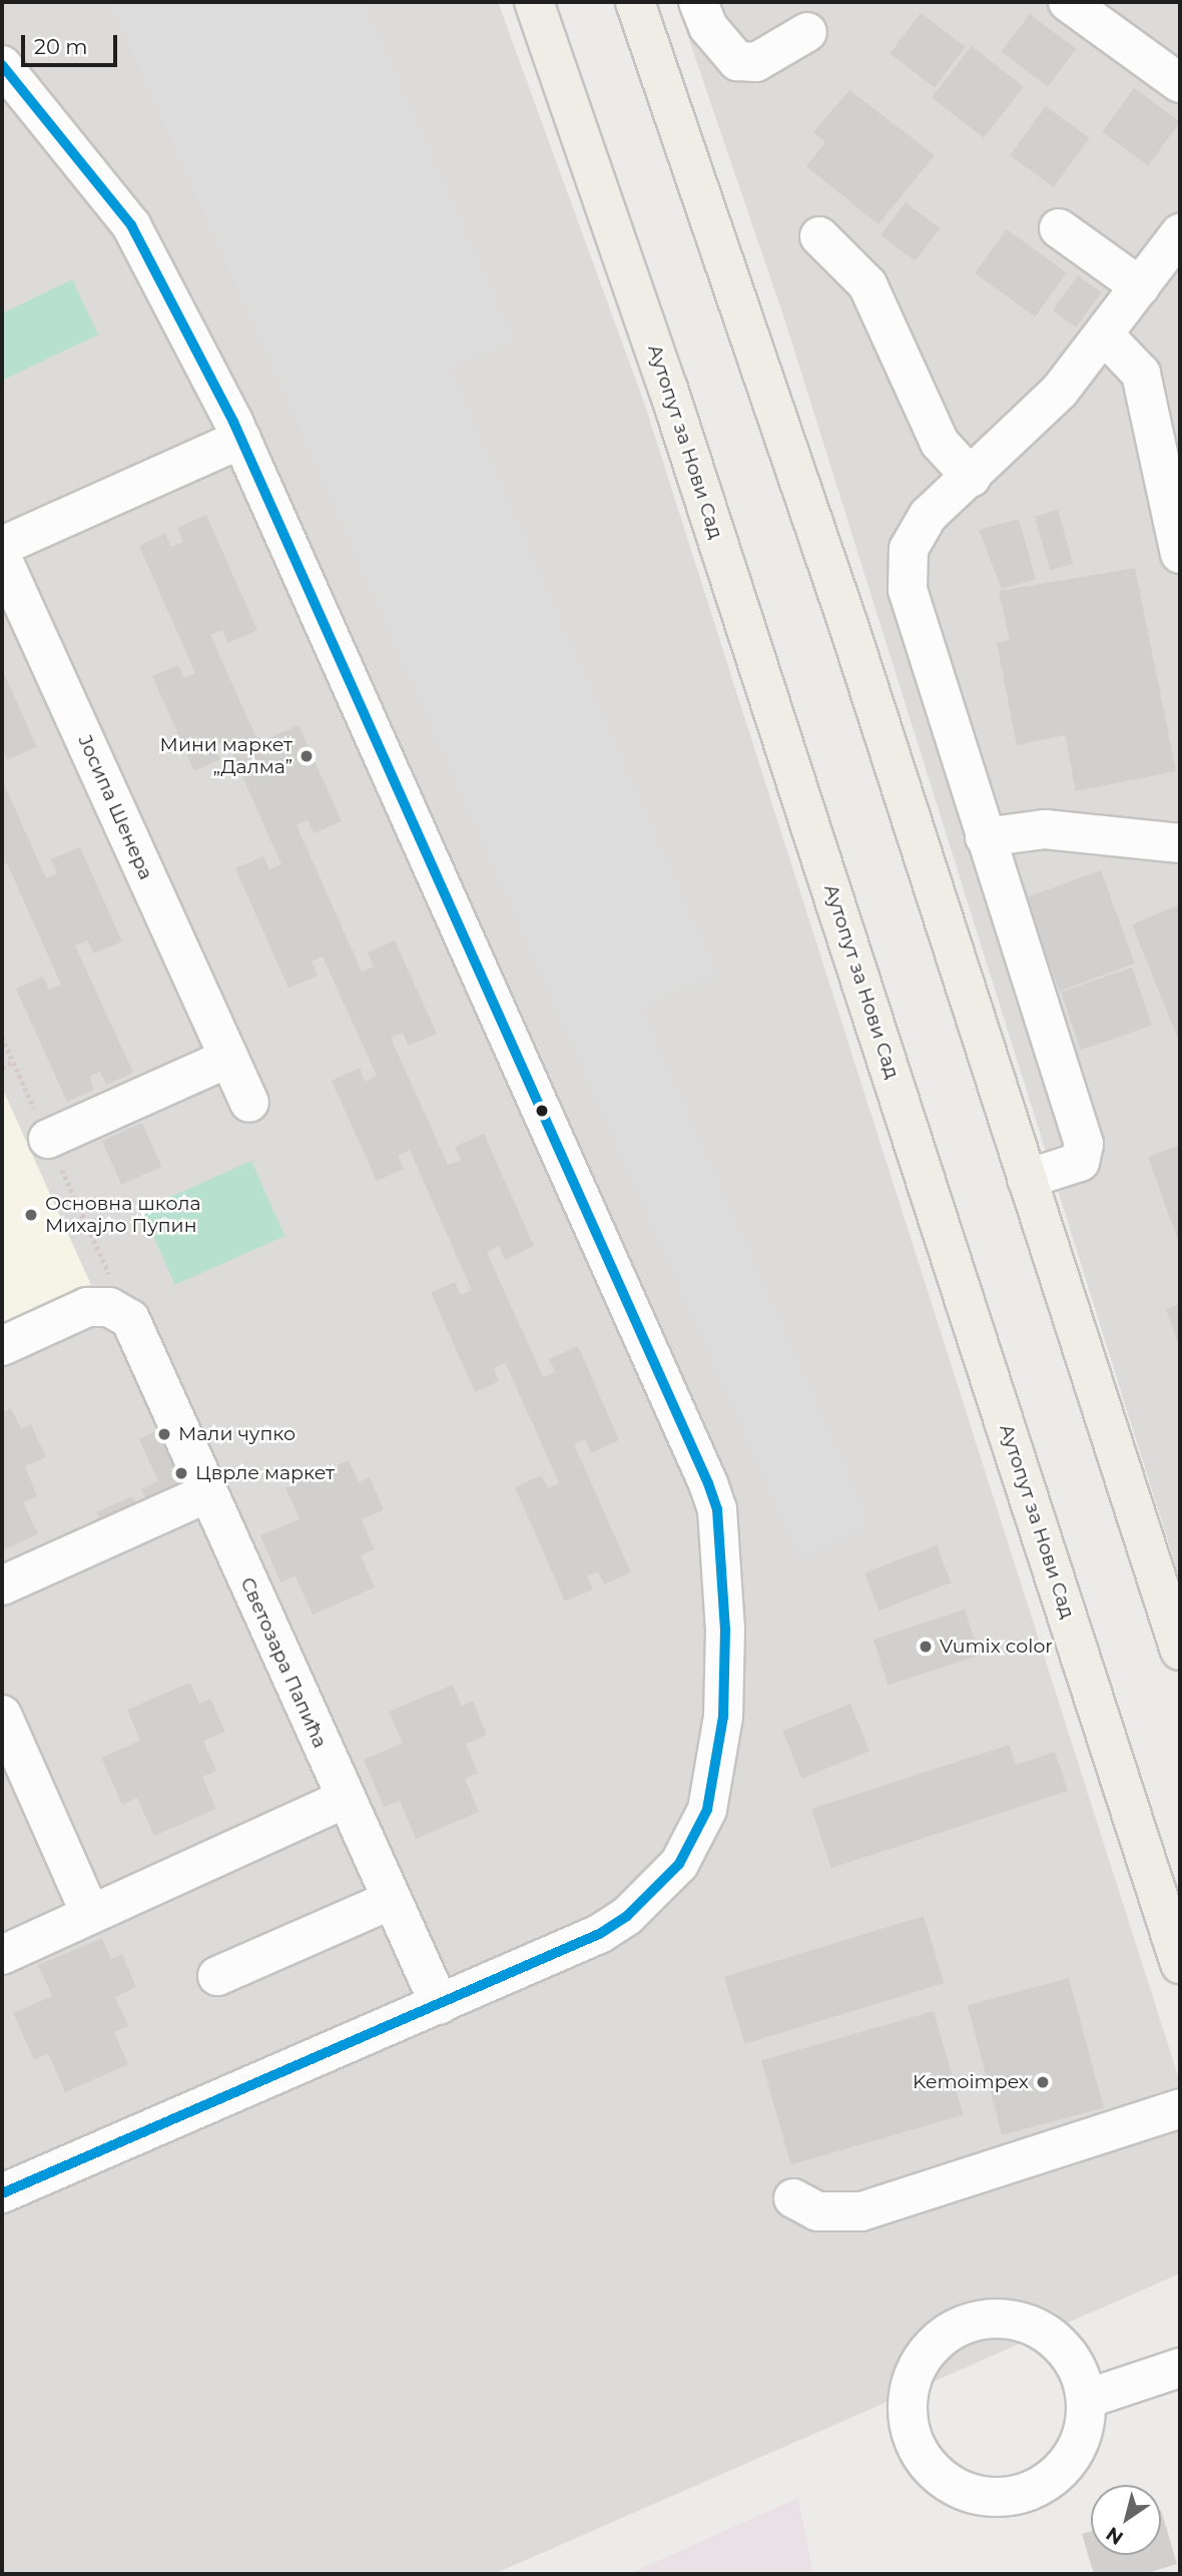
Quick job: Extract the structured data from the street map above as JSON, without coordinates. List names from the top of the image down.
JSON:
{
  "streets": {
    "main road": ["Аутопут за Нови Сад"],
    "street": ["Јосипа Шенера", "Светозара Папића"]
  },
  "places": [
    "Мини маркет „Далма”",
    "Основна школа Михајло Пупин",
    "Мали чупко",
    "Цврле маркет",
    "Vumix color",
    "Kemoimpex"
  ],
  "scale_bar": "20 m",
  "north": "bottom left"
}
